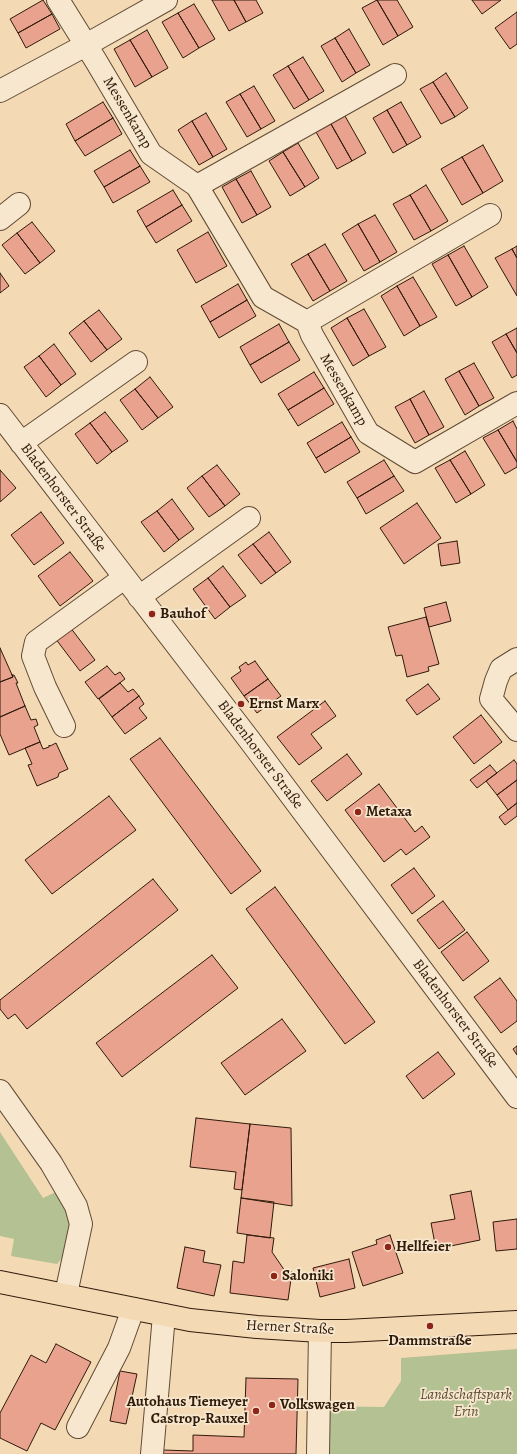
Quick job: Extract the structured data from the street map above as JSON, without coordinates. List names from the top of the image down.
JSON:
{
  "streets": {
    "main road": ["Herner Straße"],
    "street": ["Messenkamp", "Bladenhorster Straße"]
  },
  "parks": ["Landschaftspark Erin"],
  "places": [
    "Bauhof",
    "Ernst Marx",
    "Metaxa",
    "Hellfeier",
    "Saloniki",
    "Dammstraße",
    "Volkswagen",
    "Autohaus Tiemeyer Castrop-Rauxel"
  ]
}
